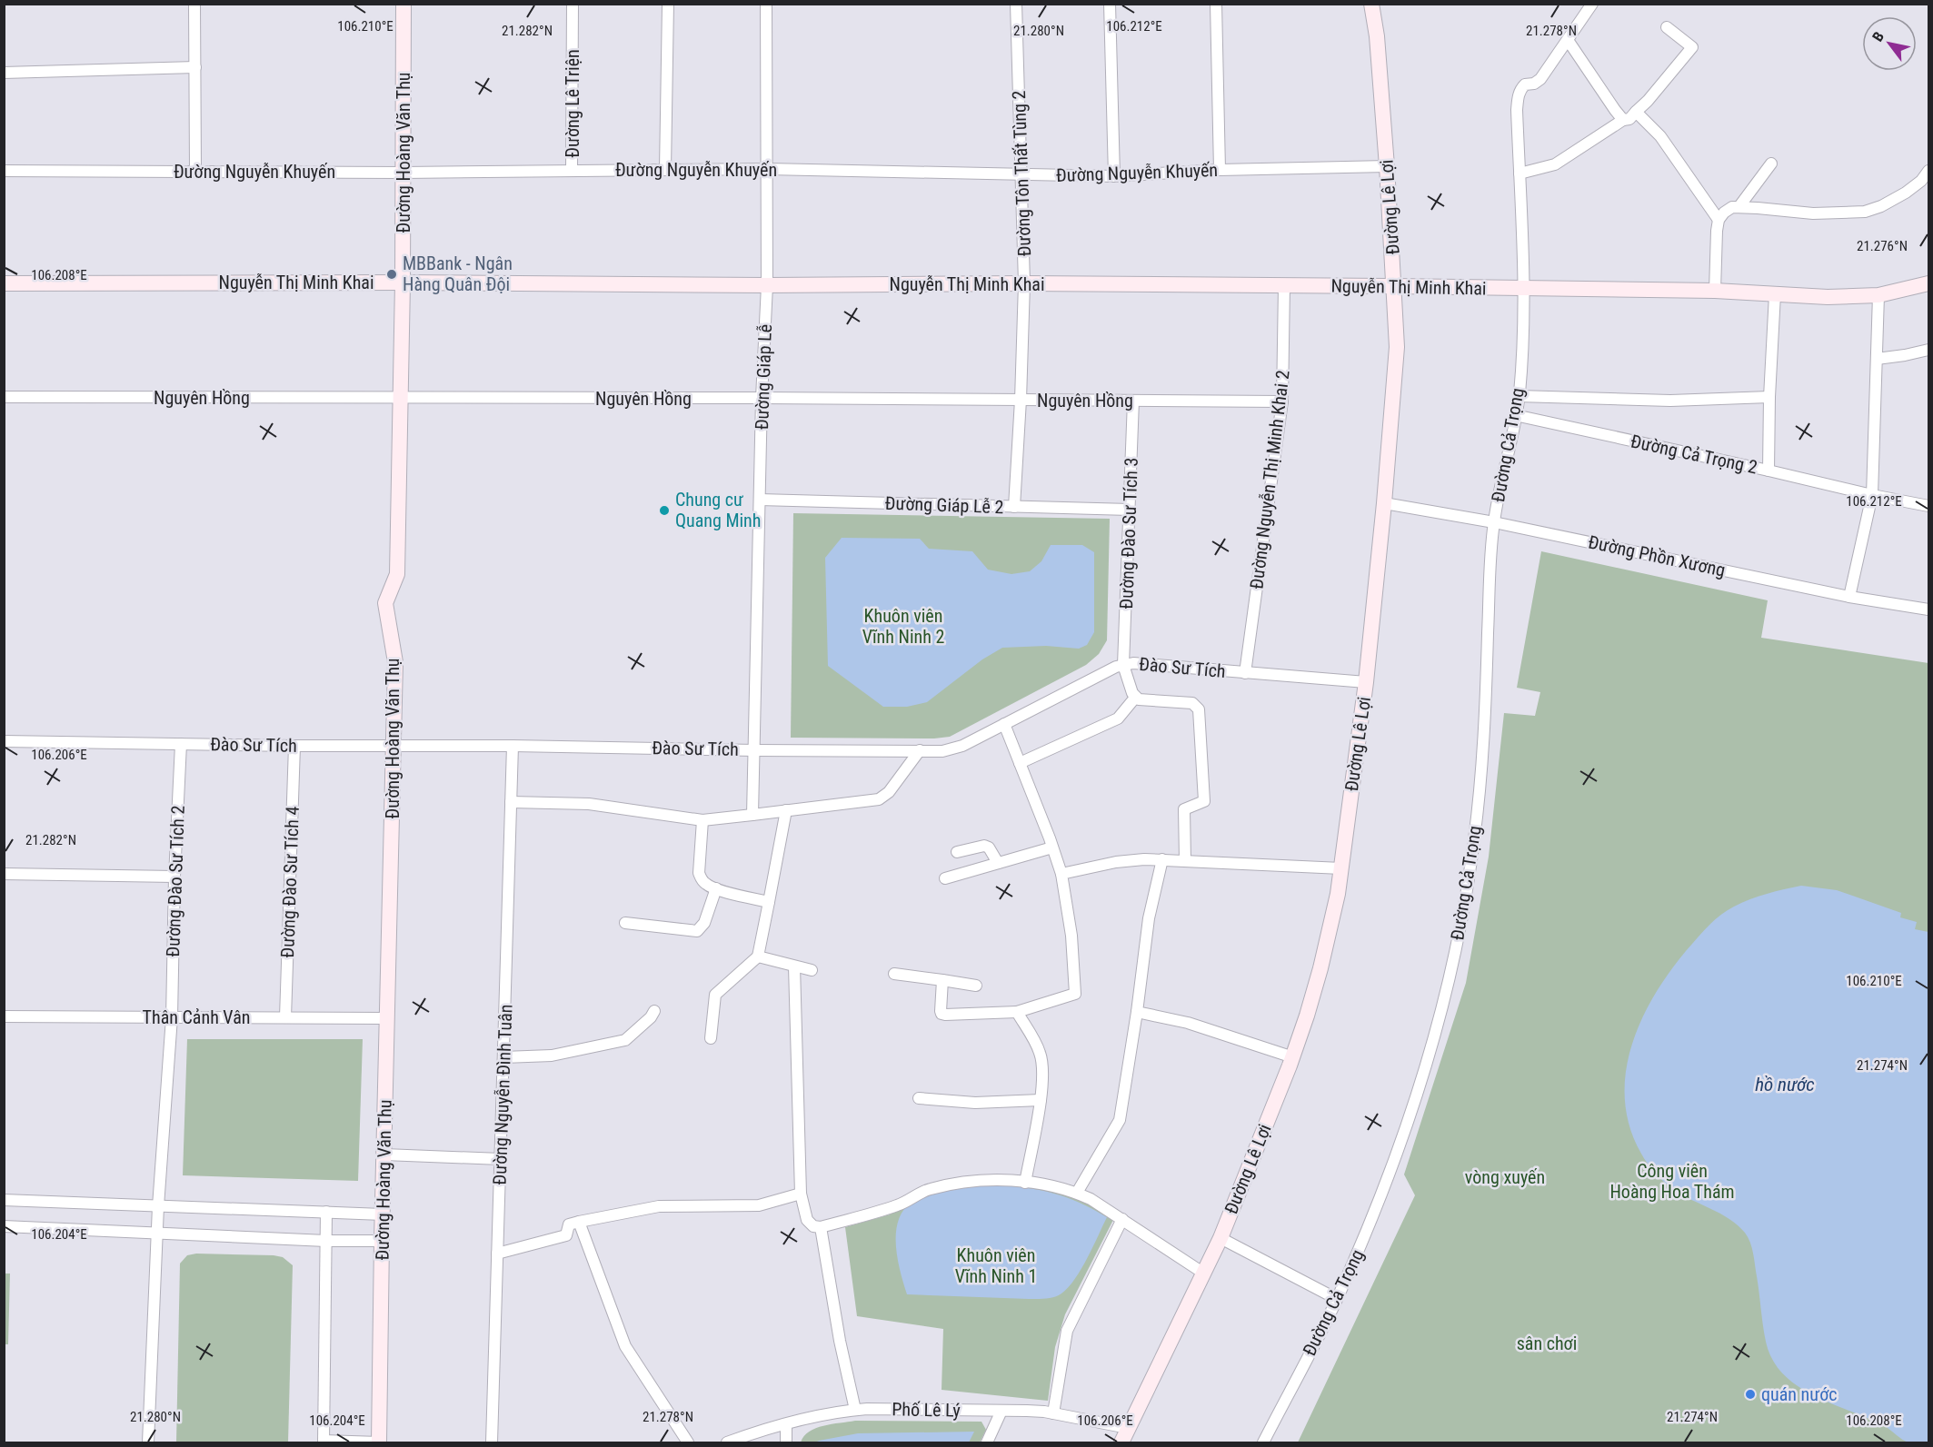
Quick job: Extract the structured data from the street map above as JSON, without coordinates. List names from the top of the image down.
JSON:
{
  "streets": {
    "main road": ["Đường Hoàng Văn Thụ", "Đường Lê Lợi", "Nguyễn Thị Minh Khai"],
    "street": [
      "Đường Lê Triện",
      "Đường Nguyễn Khuyến",
      "Đường Tôn Thất Tùng 2",
      "Đường Giáp Lễ",
      "Nguyên Hồng",
      "Đường Cả Trọng",
      "Đường Cả Trọng 2",
      "Đường Nguyễn Thị Minh Khai 2",
      "Đường Giáp Lễ 2",
      "Đường Đào Sư Tích 3",
      "Đường Phồn Xương",
      "Đào Sư Tích",
      "Đường Đào Sư Tích 2",
      "Đường Đào Sư Tích 4",
      "Thân Cảnh Vân",
      "Đường Nguyễn Đình Tuân",
      "Phố Lê Lý"
    ]
  },
  "crossings": [
    ["Đường Lê Triện", "Đường Nguyễn Khuyến"],
    ["Đường Hoàng Văn Thụ", "Đường Nguyễn Khuyến"],
    ["Đường Hoàng Văn Thụ", "Nguyễn Thị Minh Khai"],
    ["Đường Hoàng Văn Thụ", "Nguyên Hồng"],
    ["Đường Hoàng Văn Thụ", "Đào Sư Tích"],
    ["Đường Hoàng Văn Thụ", "Thân Cảnh Vân"],
    ["Đường Nguyễn Khuyến", "Đường Tôn Thất Tùng 2"],
    ["Đường Nguyễn Khuyến", "Đường Lê Lợi"],
    ["Đường Nguyễn Khuyến", "Đường Giáp Lễ"],
    ["Đường Tôn Thất Tùng 2", "Nguyễn Thị Minh Khai"],
    ["Đường Tôn Thất Tùng 2", "Nguyên Hồng"],
    ["Đường Tôn Thất Tùng 2", "Đường Giáp Lễ 2"],
    ["Đường Lê Lợi", "Nguyễn Thị Minh Khai"],
    ["Đường Lê Lợi", "Đường Phồn Xương"],
    ["Đường Lê Lợi", "Đào Sư Tích"],
    ["Đường Lê Lợi", "Phố Lê Lý"],
    ["Nguyễn Thị Minh Khai", "Đường Giáp Lễ"],
    ["Nguyễn Thị Minh Khai", "Đường Cả Trọng"],
    ["Nguyễn Thị Minh Khai", "Đường Nguyễn Thị Minh Khai 2"],
    ["Đường Giáp Lễ", "Nguyên Hồng"],
    ["Đường Giáp Lễ", "Đường Giáp Lễ 2"],
    ["Đường Giáp Lễ", "Đào Sư Tích"],
    ["Nguyên Hồng", "Đường Nguyễn Thị Minh Khai 2"],
    ["Nguyên Hồng", "Đường Đào Sư Tích 3"],
    ["Đường Cả Trọng", "Đường Cả Trọng 2"],
    ["Đường Cả Trọng", "Đường Phồn Xương"],
    ["Đường Nguyễn Thị Minh Khai 2", "Đào Sư Tích"],
    ["Đường Giáp Lễ 2", "Đường Đào Sư Tích 3"],
    ["Đường Đào Sư Tích 3", "Đào Sư Tích"],
    ["Đào Sư Tích", "Đường Đào Sư Tích 2"],
    ["Đào Sư Tích", "Đường Đào Sư Tích 4"],
    ["Đào Sư Tích", "Đường Nguyễn Đình Tuân"],
    ["Đường Đào Sư Tích 2", "Thân Cảnh Vân"],
    ["Đường Đào Sư Tích 4", "Thân Cảnh Vân"]
  ],
  "water": ["hồ nước"],
  "parks": [
    "Khuôn viên Vĩnh Ninh 2",
    "Công viên Hoàng Hoa Thám",
    "vòng xuyến",
    "Khuôn viên Vĩnh Ninh 1",
    "sân chơi"
  ],
  "places": ["MBBank - Ngân Hàng Quân Đội", "Chung cư Quang Minh", "quán nước"],
  "north": "top left",
  "coordinates": [
    "106.212°E",
    "106.210°E",
    "21.282°N",
    "21.280°N",
    "21.278°N",
    "21.276°N",
    "106.208°E",
    "106.206°E",
    "21.274°N",
    "106.204°E"
  ]
}
